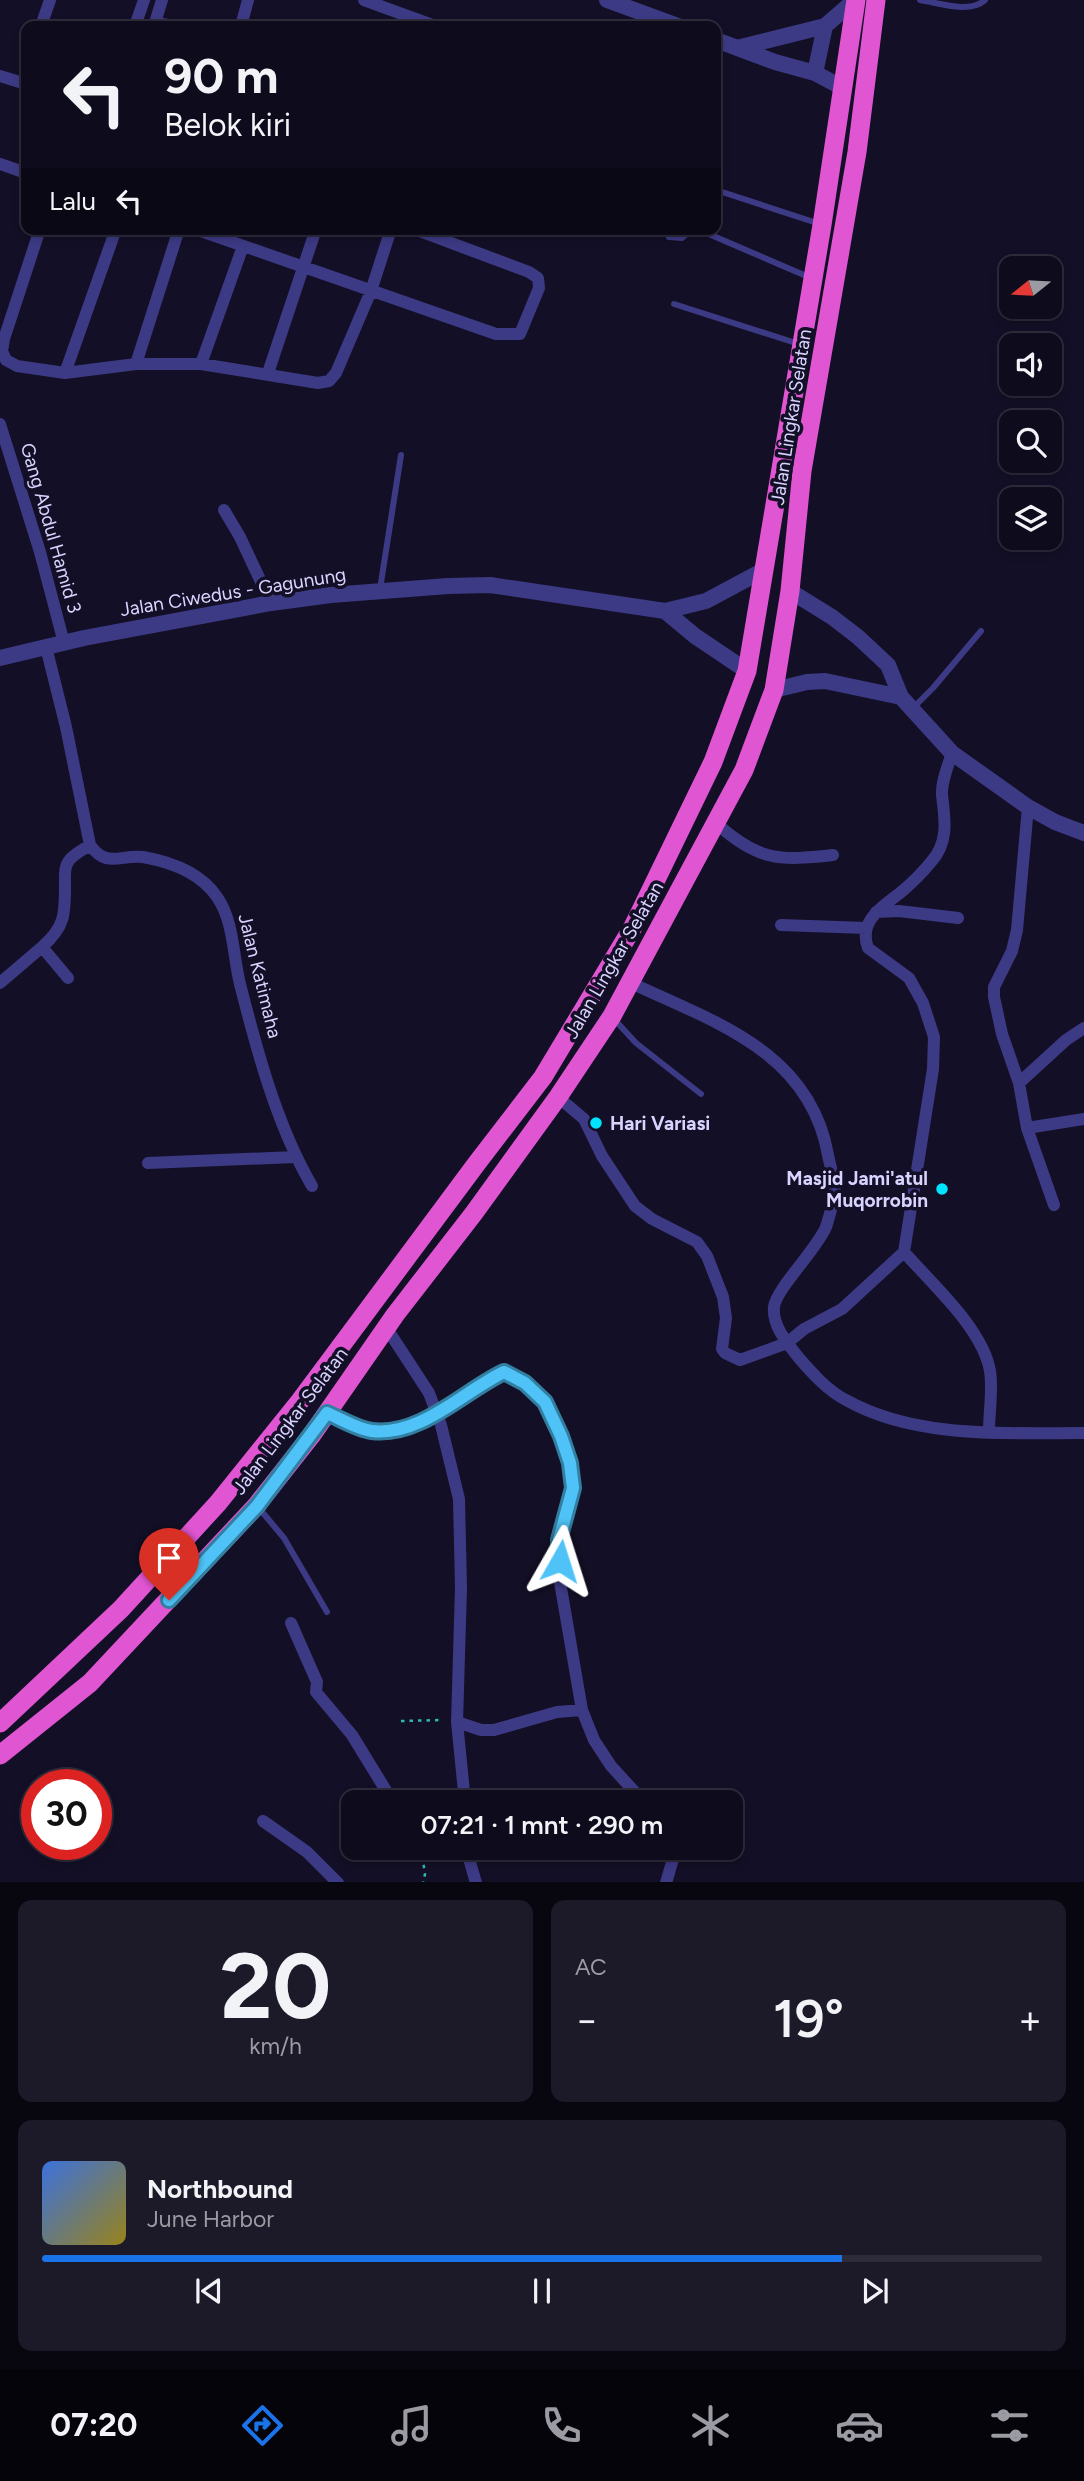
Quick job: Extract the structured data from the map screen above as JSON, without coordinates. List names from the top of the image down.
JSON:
{
  "streets": {
    "highway": ["Jalan Lingkar Selatan"],
    "street": ["Gang Abdul Hamid 3", "Jalan Ciwedus - Gagunung", "Jalan Katimaha"]
  },
  "crossings": [
    ["Gang Abdul Hamid 3", "Jalan Ciwedus - Gagunung"]
  ],
  "places": ["Hari Variasi", "Masjid Jami'atul Muqorrobin"],
  "north": "left",
  "page": {
    "turn": ["90 m", "Belok kiri"],
    "then": "Lalu",
    "limit": "30",
    "trip": "07:21 · 1 mnt · 290 m",
    "tile": [
      ["20", "km/h"],
      "AC"
    ],
    "heat": ["−", "19°", "+"],
    "song": ["Northbound", "June Harbor"],
    "tabs": "07:20"
  }
}
